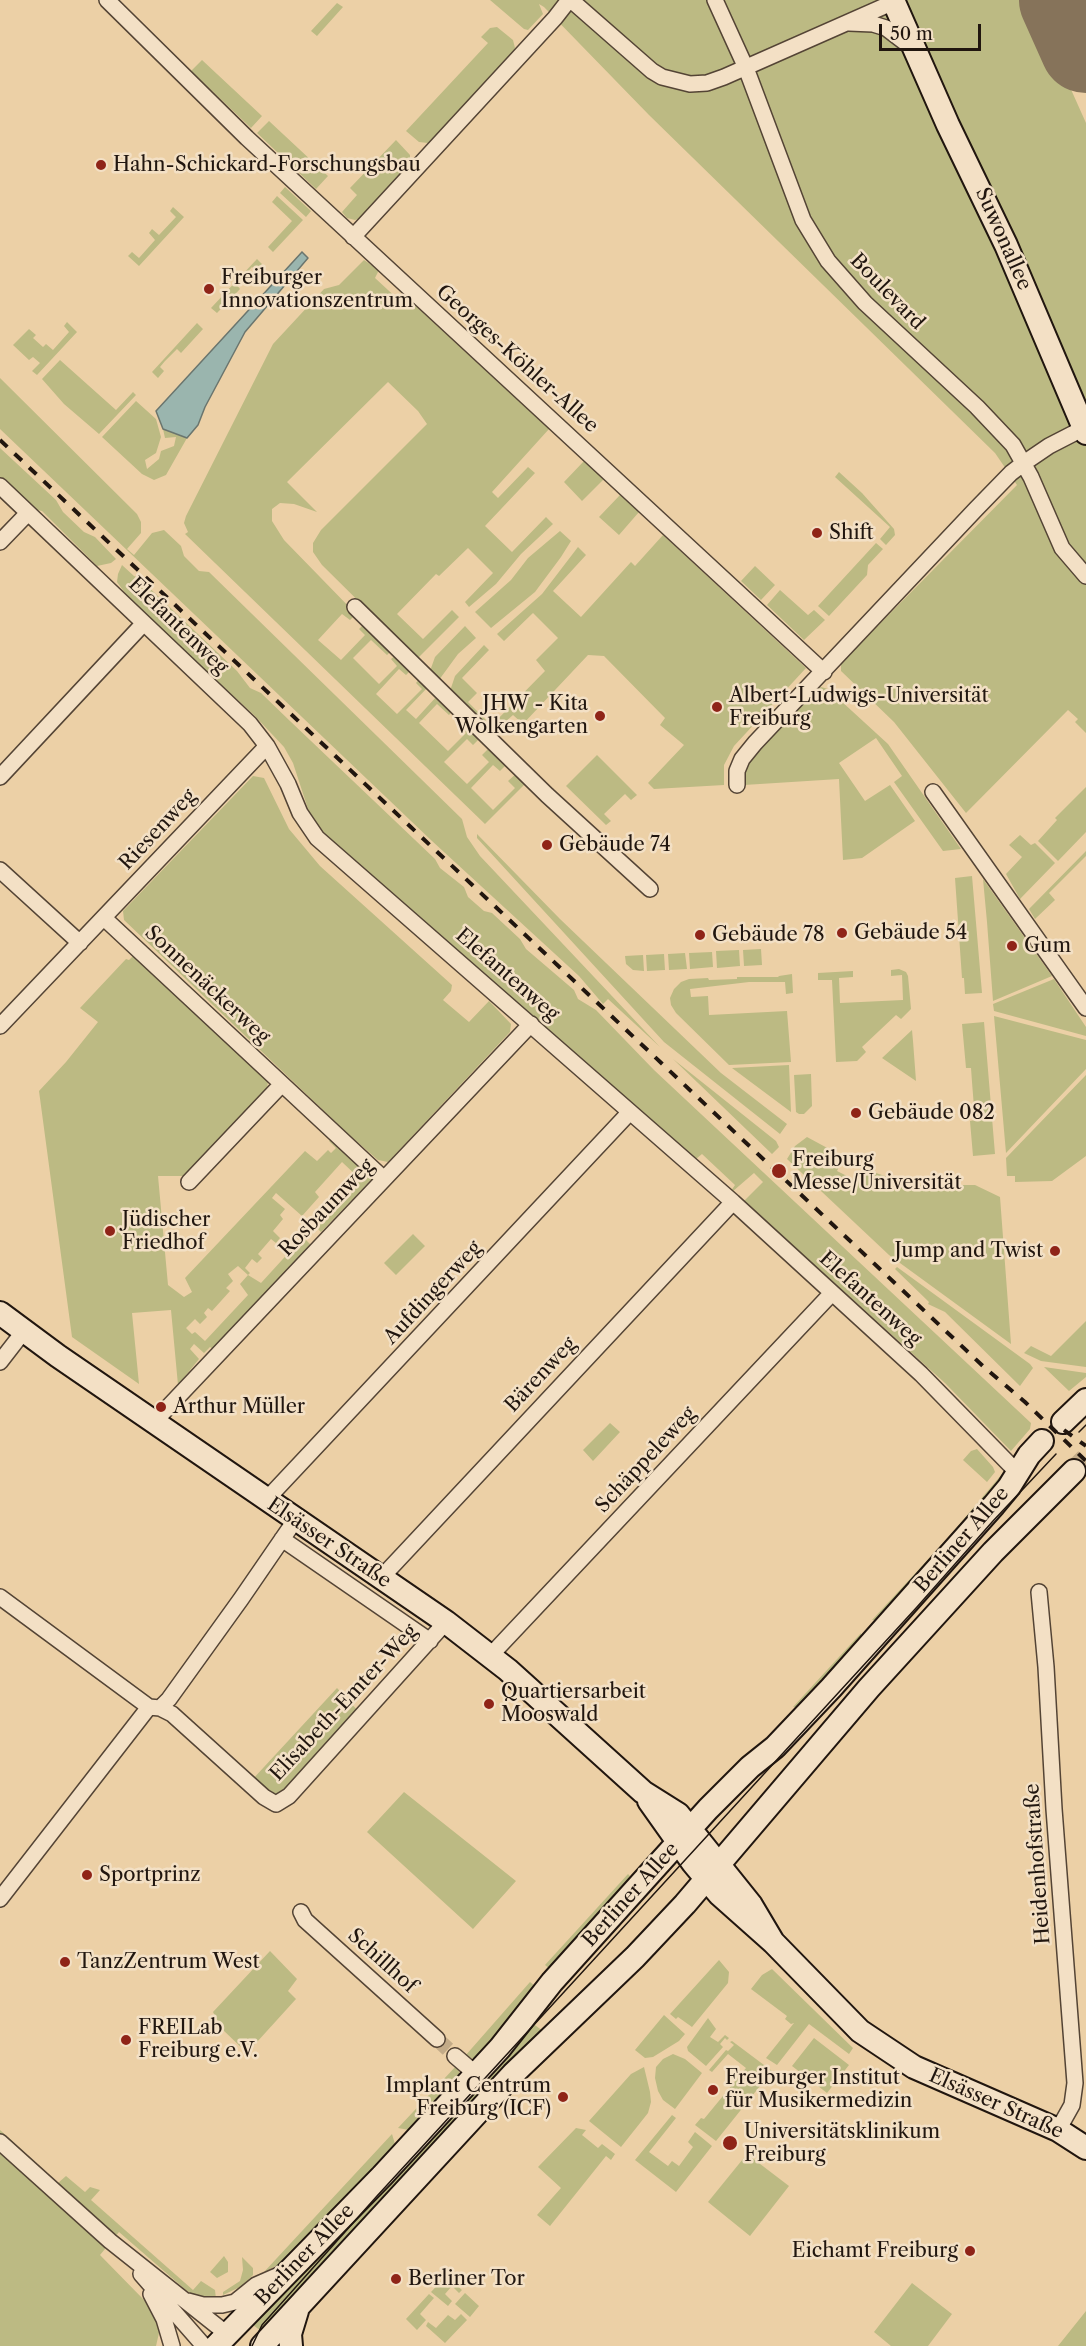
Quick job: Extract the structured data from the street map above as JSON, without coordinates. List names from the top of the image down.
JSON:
{
  "streets": {
    "main road": ["Suwonallee", "Berliner Allee", "Elsässer Straße"],
    "street": [
      "Boulevard",
      "Georges-Köhler-Allee",
      "Elefantenweg",
      "Riesenweg",
      "Sonnenäckerweg",
      "Rosbaumweg",
      "Aufdingerweg",
      "Bärenweg",
      "Schäppeleweg",
      "Elisabeth-Emter-Weg",
      "Heidenhofstraße",
      "Schillhof"
    ]
  },
  "crossings": [
    ["Elefantenweg", "Riesenweg"],
    ["Elefantenweg", "Rosbaumweg"],
    ["Elefantenweg", "Aufdingerweg"],
    ["Elefantenweg", "Bärenweg"],
    ["Elefantenweg", "Schäppeleweg"],
    ["Elefantenweg", "Berliner Allee"],
    ["Riesenweg", "Sonnenäckerweg"],
    ["Sonnenäckerweg", "Rosbaumweg"],
    ["Rosbaumweg", "Elsässer Straße"],
    ["Aufdingerweg", "Elsässer Straße"],
    ["Bärenweg", "Elsässer Straße"],
    ["Schäppeleweg", "Elsässer Straße"],
    ["Berliner Allee", "Elsässer Straße"],
    ["Elsässer Straße", "Elisabeth-Emter-Weg"],
    ["Elsässer Straße", "Heidenhofstraße"]
  ],
  "places": [
    "Hahn-Schickard-Forschungsbau",
    "Freiburger Innovationszentrum",
    "Shift",
    "Albert-Ludwigs-Universität Freiburg",
    "JHW - Kita Wolkengarten",
    "Gebäude 74",
    "Gebäude 54",
    "Gebäude 78",
    "Gum",
    "Gebäude 082",
    "Freiburg Messe/Universität",
    "Jüdischer Friedhof",
    "Jump and Twist",
    "Arthur Müller",
    "Quartiersarbeit Mooswald",
    "Sportprinz",
    "TanzZentrum West",
    "FREILab Freiburg e.V.",
    "Freiburger Institut für Musikermedizin",
    "Implant Centrum Freiburg (ICF)",
    "Universitätsklinikum Freiburg",
    "Eichamt Freiburg",
    "Berliner Tor"
  ],
  "scale_bar": "50 m"
}
